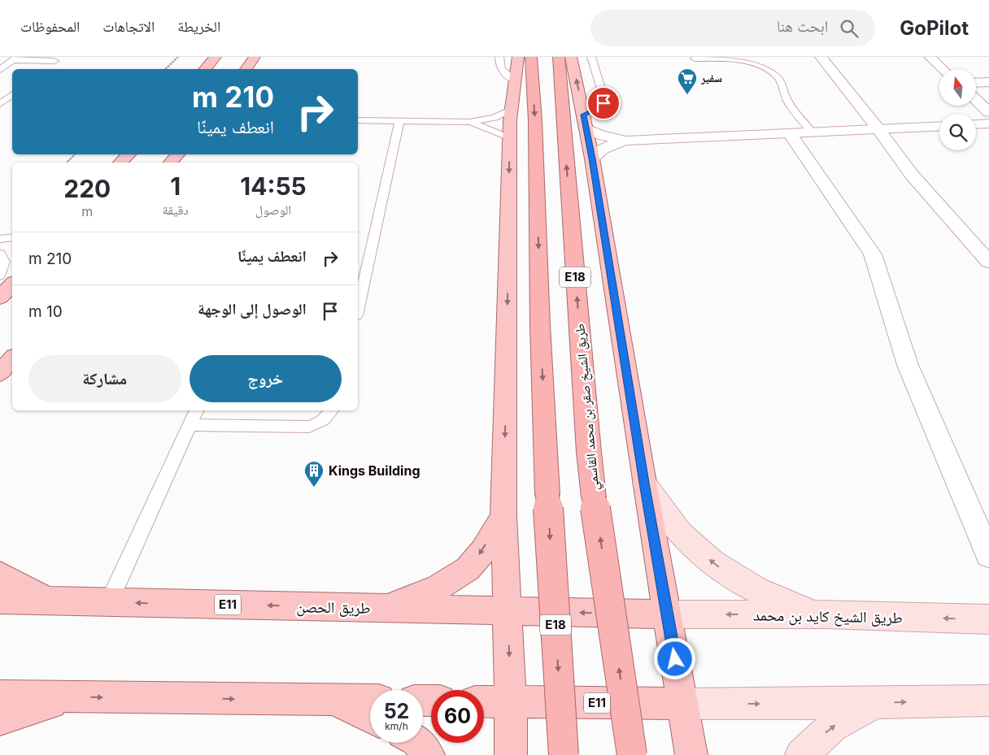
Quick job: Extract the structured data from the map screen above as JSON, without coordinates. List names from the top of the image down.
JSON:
{
  "streets": {
    "highway": ["E18", "طريق الشيخ صقر بن محمد القاسمي"],
    "main road": ["E11", "طريق الحصن", "طريق الشيخ كايد بن محمد"]
  },
  "crossings": [
    ["طريق الحصن", "طريق الشيخ كايد بن محمد"]
  ],
  "places": {
    "supermarket": ["سفير"],
    "building": ["Kings Building"]
  },
  "north": "top",
  "page": {
    "header": "GoPilot",
    "search": "ابحث هنا",
    "nav": ["الخريطة", "الاتجاهات", "المحفوظات"],
    "turn": ["210 m", "انعطف يمينًا"],
    "eta": [
      "14:55",
      "الوصول",
      "1",
      "دقيقة",
      "220",
      "m"
    ],
    "list": [
      {
        "name": "انعطف يمينًا",
        "value": "210 m"
      },
      {
        "name": "الوصول إلى الوجهة",
        "value": "10 m"
      }
    ],
    "buttons": ["خروج", "مشاركة"],
    "speed": "52 km/h",
    "limit": "60"
  }
}
